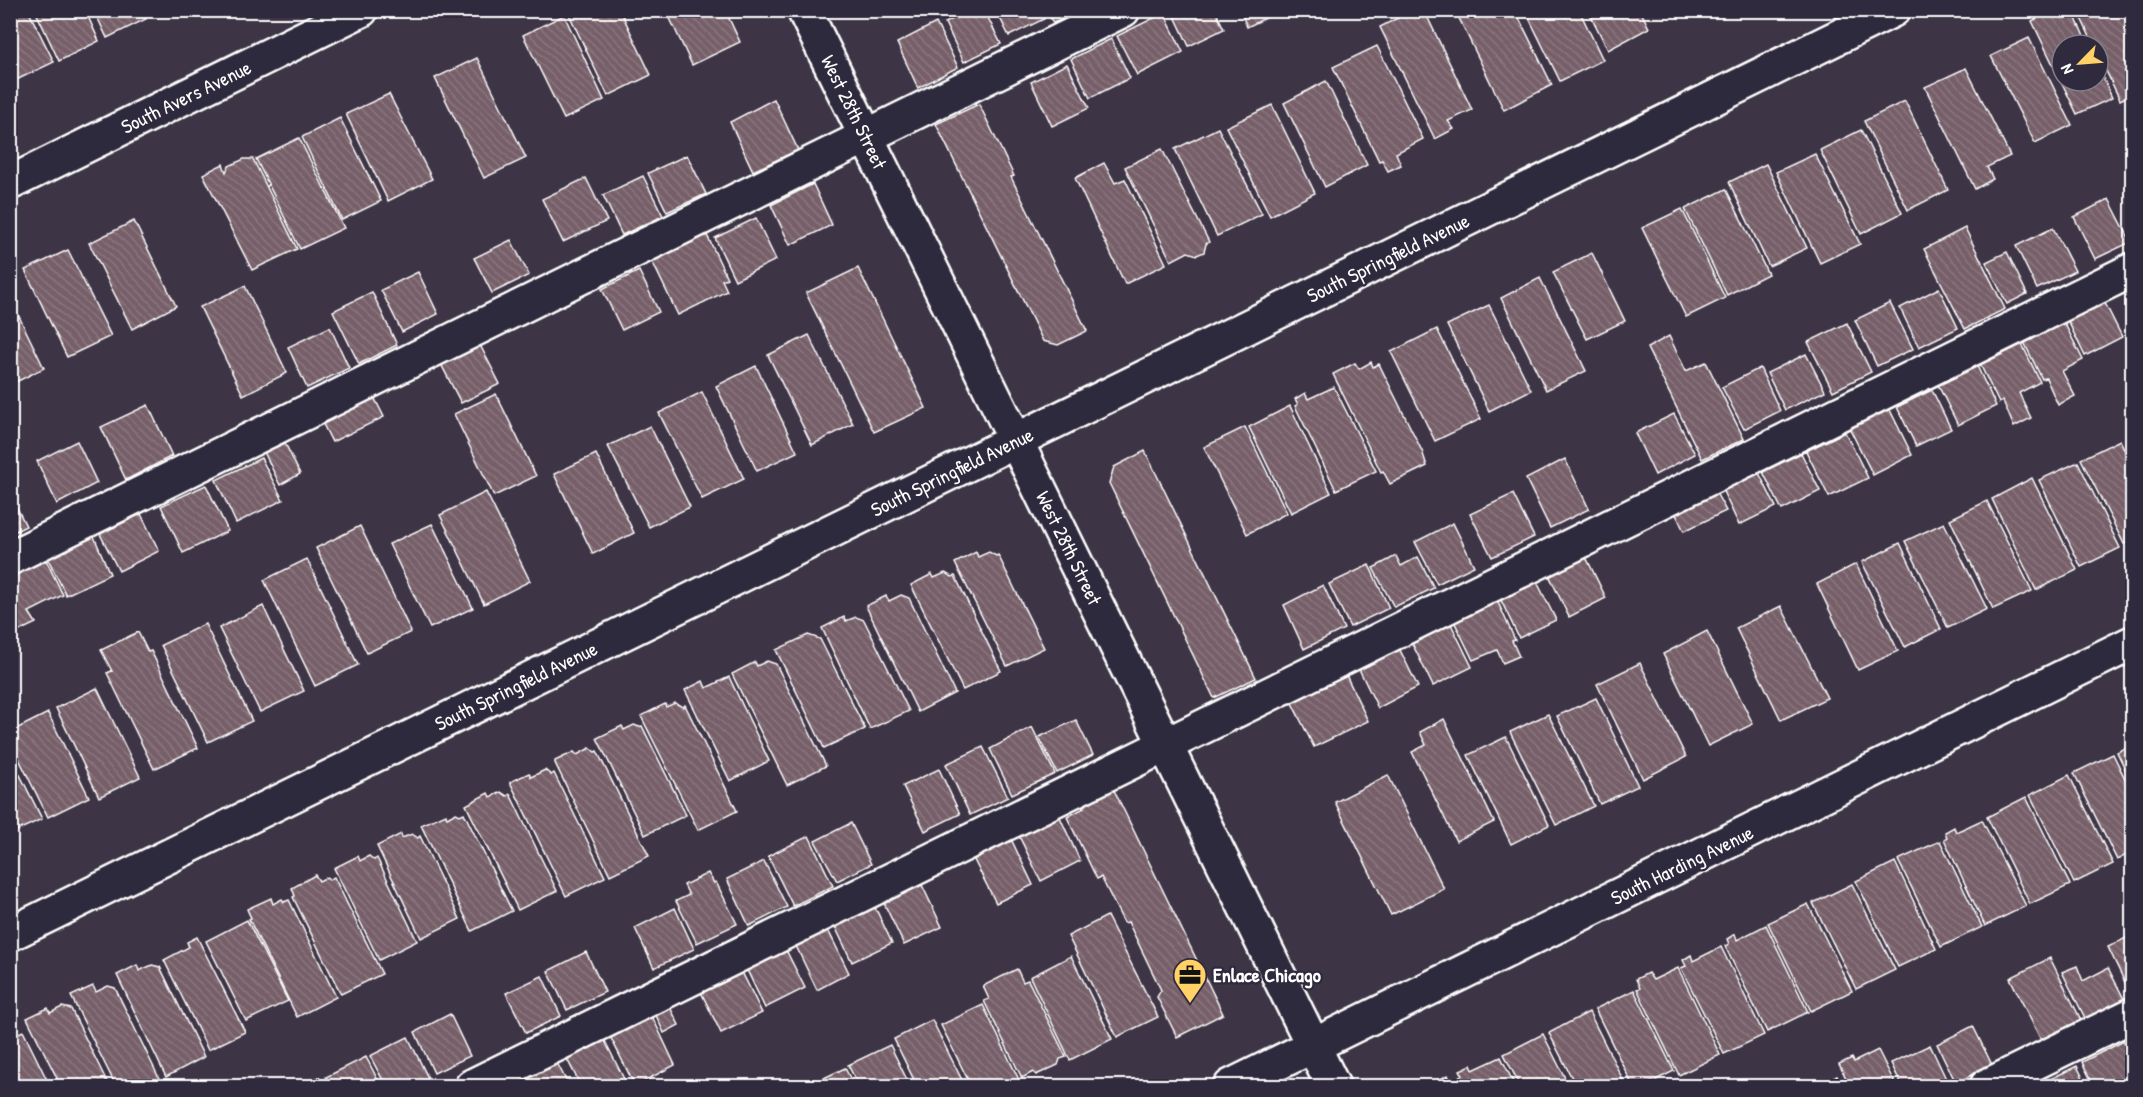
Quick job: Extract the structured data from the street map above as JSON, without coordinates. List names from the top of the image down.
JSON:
{
  "streets": {
    "street": [
      "South Avers Avenue",
      "West 28th Street",
      "South Springfield Avenue",
      "South Harding Avenue"
    ]
  },
  "crossings": [
    ["West 28th Street", "South Springfield Avenue"],
    ["West 28th Street", "South Harding Avenue"]
  ],
  "places": {
    "office": ["Enlace Chicago"]
  },
  "north": "bottom left"
}
